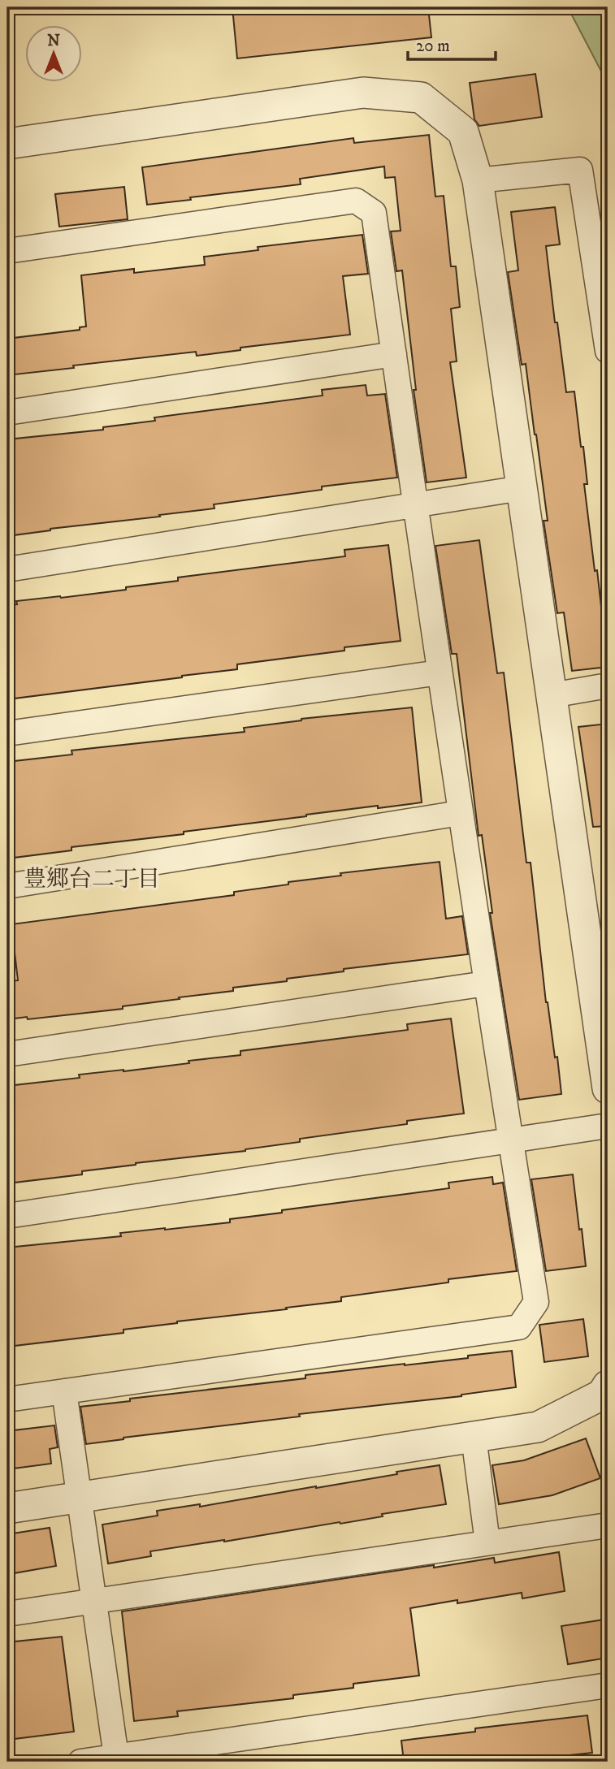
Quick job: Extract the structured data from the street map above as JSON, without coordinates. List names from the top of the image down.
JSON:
{
  "districts": ["豊郷台二丁目"],
  "scale_bar": "20 m",
  "north": "top"
}
